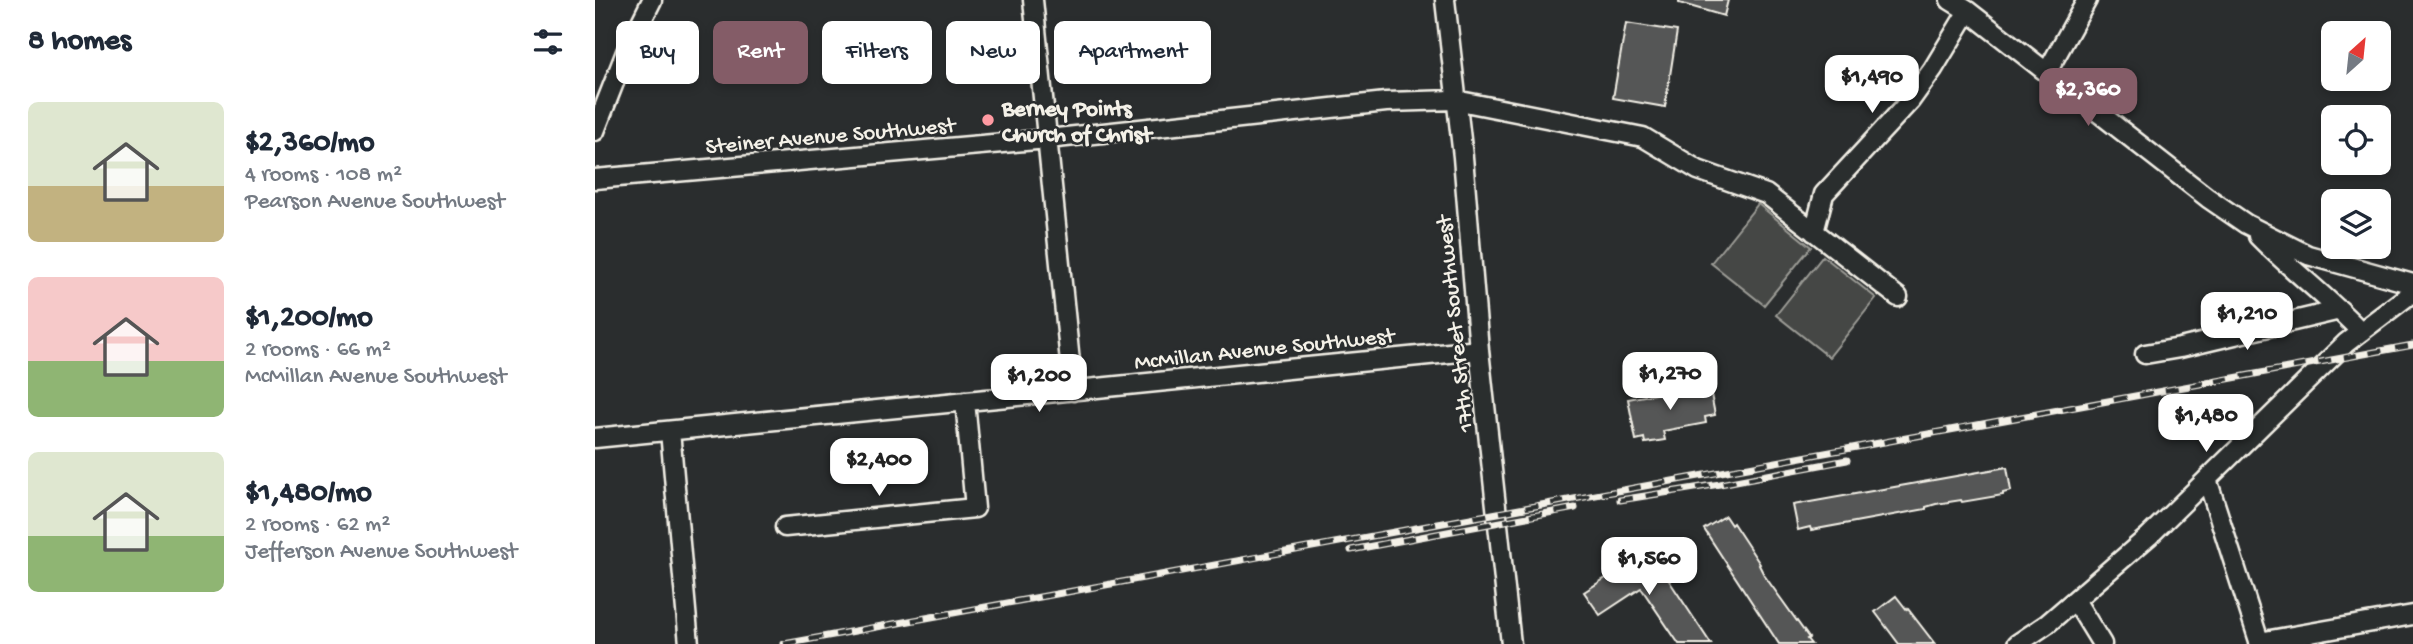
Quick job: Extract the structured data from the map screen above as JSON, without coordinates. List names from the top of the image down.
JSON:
{
  "streets": {
    "street": ["Steiner Avenue Southwest", "17th Street Southwest", "McMillan Avenue Southwest"]
  },
  "crossings": [
    ["Steiner Avenue Southwest", "17th Street Southwest"],
    ["17th Street Southwest", "McMillan Avenue Southwest"]
  ],
  "places": ["Berney Points Church of Christ"],
  "north": "top right",
  "page": {
    "heading": "8 homes",
    "chip": [
      "Buy",
      "Rent",
      "Filters",
      "New",
      "Apartment"
    ],
    "price": [
      "$1,490",
      "$2,360",
      "$1,210",
      "$1,270",
      "$1,200",
      "$1,480",
      "$2,400",
      "$1,560"
    ],
    "list": [
      {
        "name": "$2,360/mo",
        "note": "4 rooms · 108 m² · Pearson Avenue Southwest"
      },
      {
        "name": "$1,200/mo",
        "note": "2 rooms · 66 m² · McMillan Avenue Southwest"
      },
      {
        "name": "$1,480/mo",
        "note": "2 rooms · 62 m² · Jefferson Avenue Southwest"
      }
    ]
  }
}
